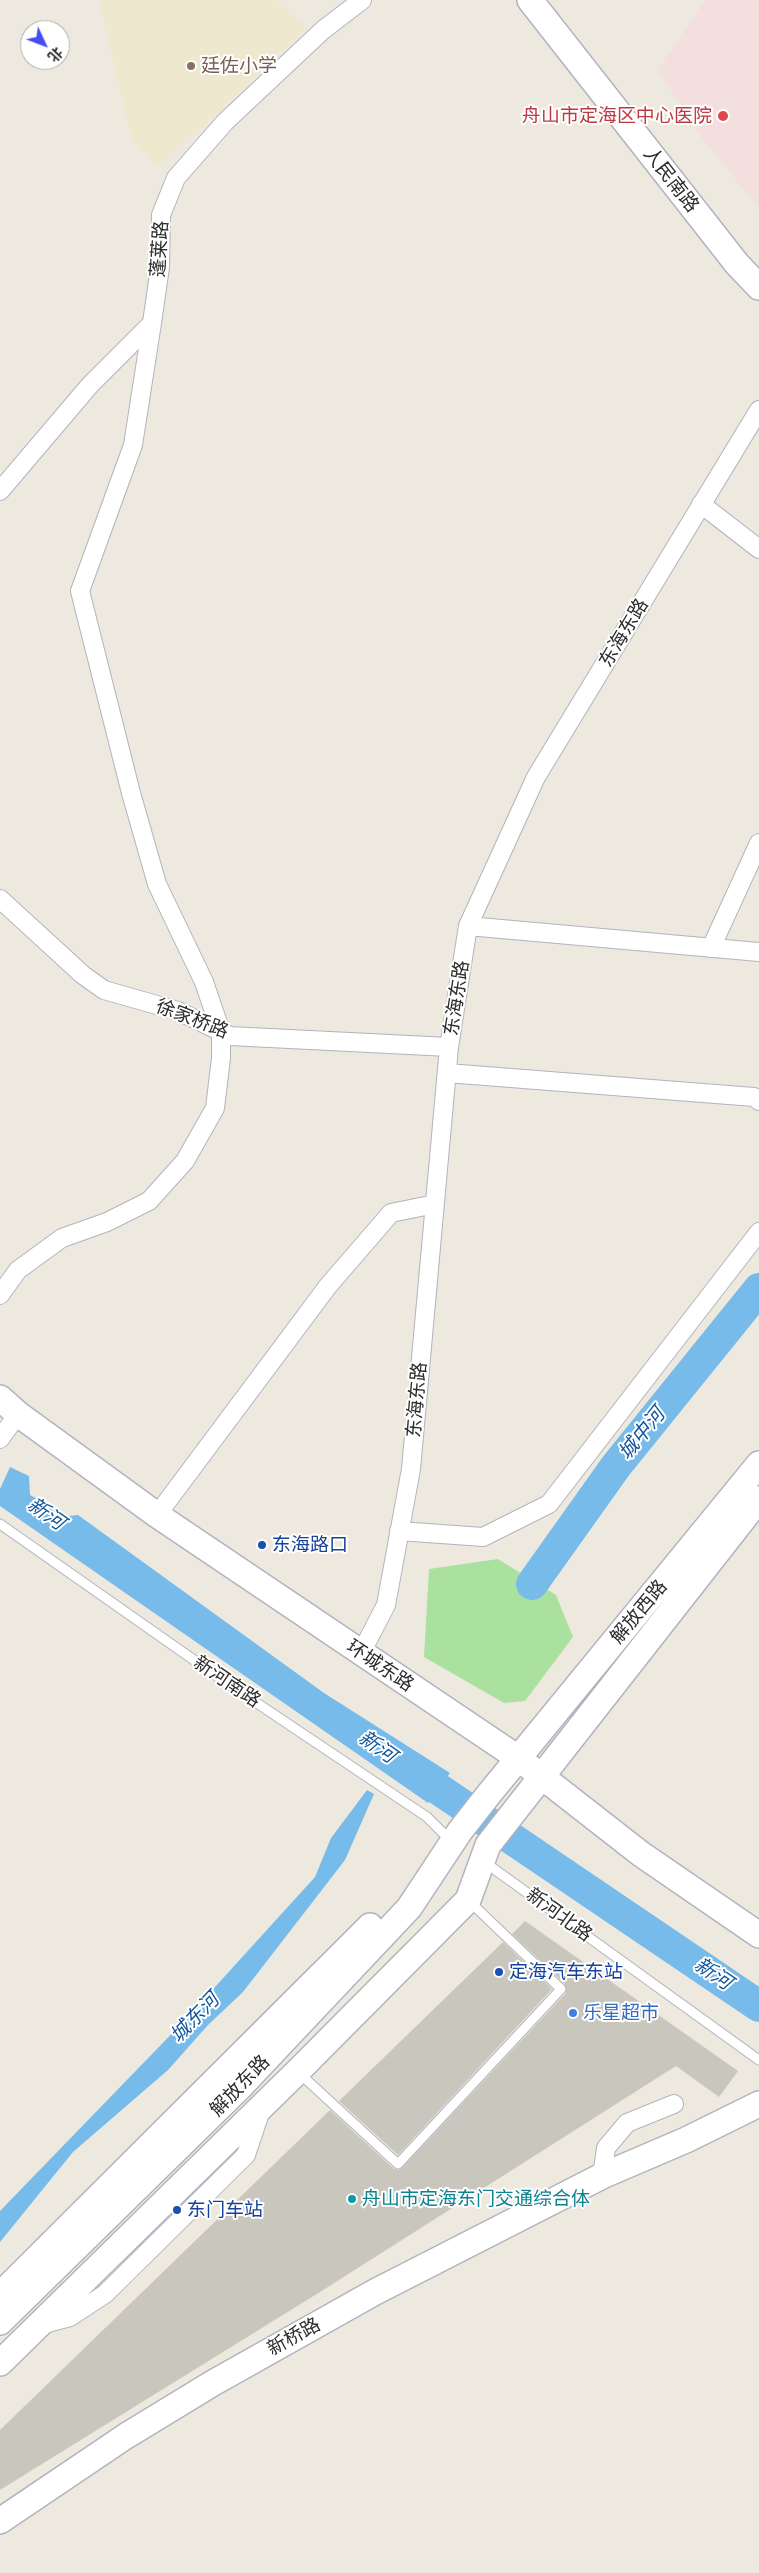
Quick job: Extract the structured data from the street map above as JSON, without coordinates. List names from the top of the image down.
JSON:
{
  "streets": {
    "street": [
      "人民南路",
      "蓬莱路",
      "东海东路",
      "徐家桥路",
      "解放西路",
      "环城东路",
      "解放东路",
      "新桥路"
    ],
    "lane": ["新河南路", "新河北路"]
  },
  "crossings": [
    ["蓬莱路", "徐家桥路"],
    ["东海东路", "徐家桥路"],
    ["东海东路", "环城东路"],
    ["解放西路", "环城东路"],
    ["解放西路", "新河南路"],
    ["解放西路", "解放东路"],
    ["新河南路", "解放东路"]
  ],
  "water": ["城中河", "新河", "城东河"],
  "places": [
    "廷佐小学",
    "舟山市定海区中心医院",
    "东海路口",
    "定海汽车东站",
    "乐星超市",
    "舟山市定海东门交通综合体",
    "东门车站"
  ],
  "north": "bottom right"
}
